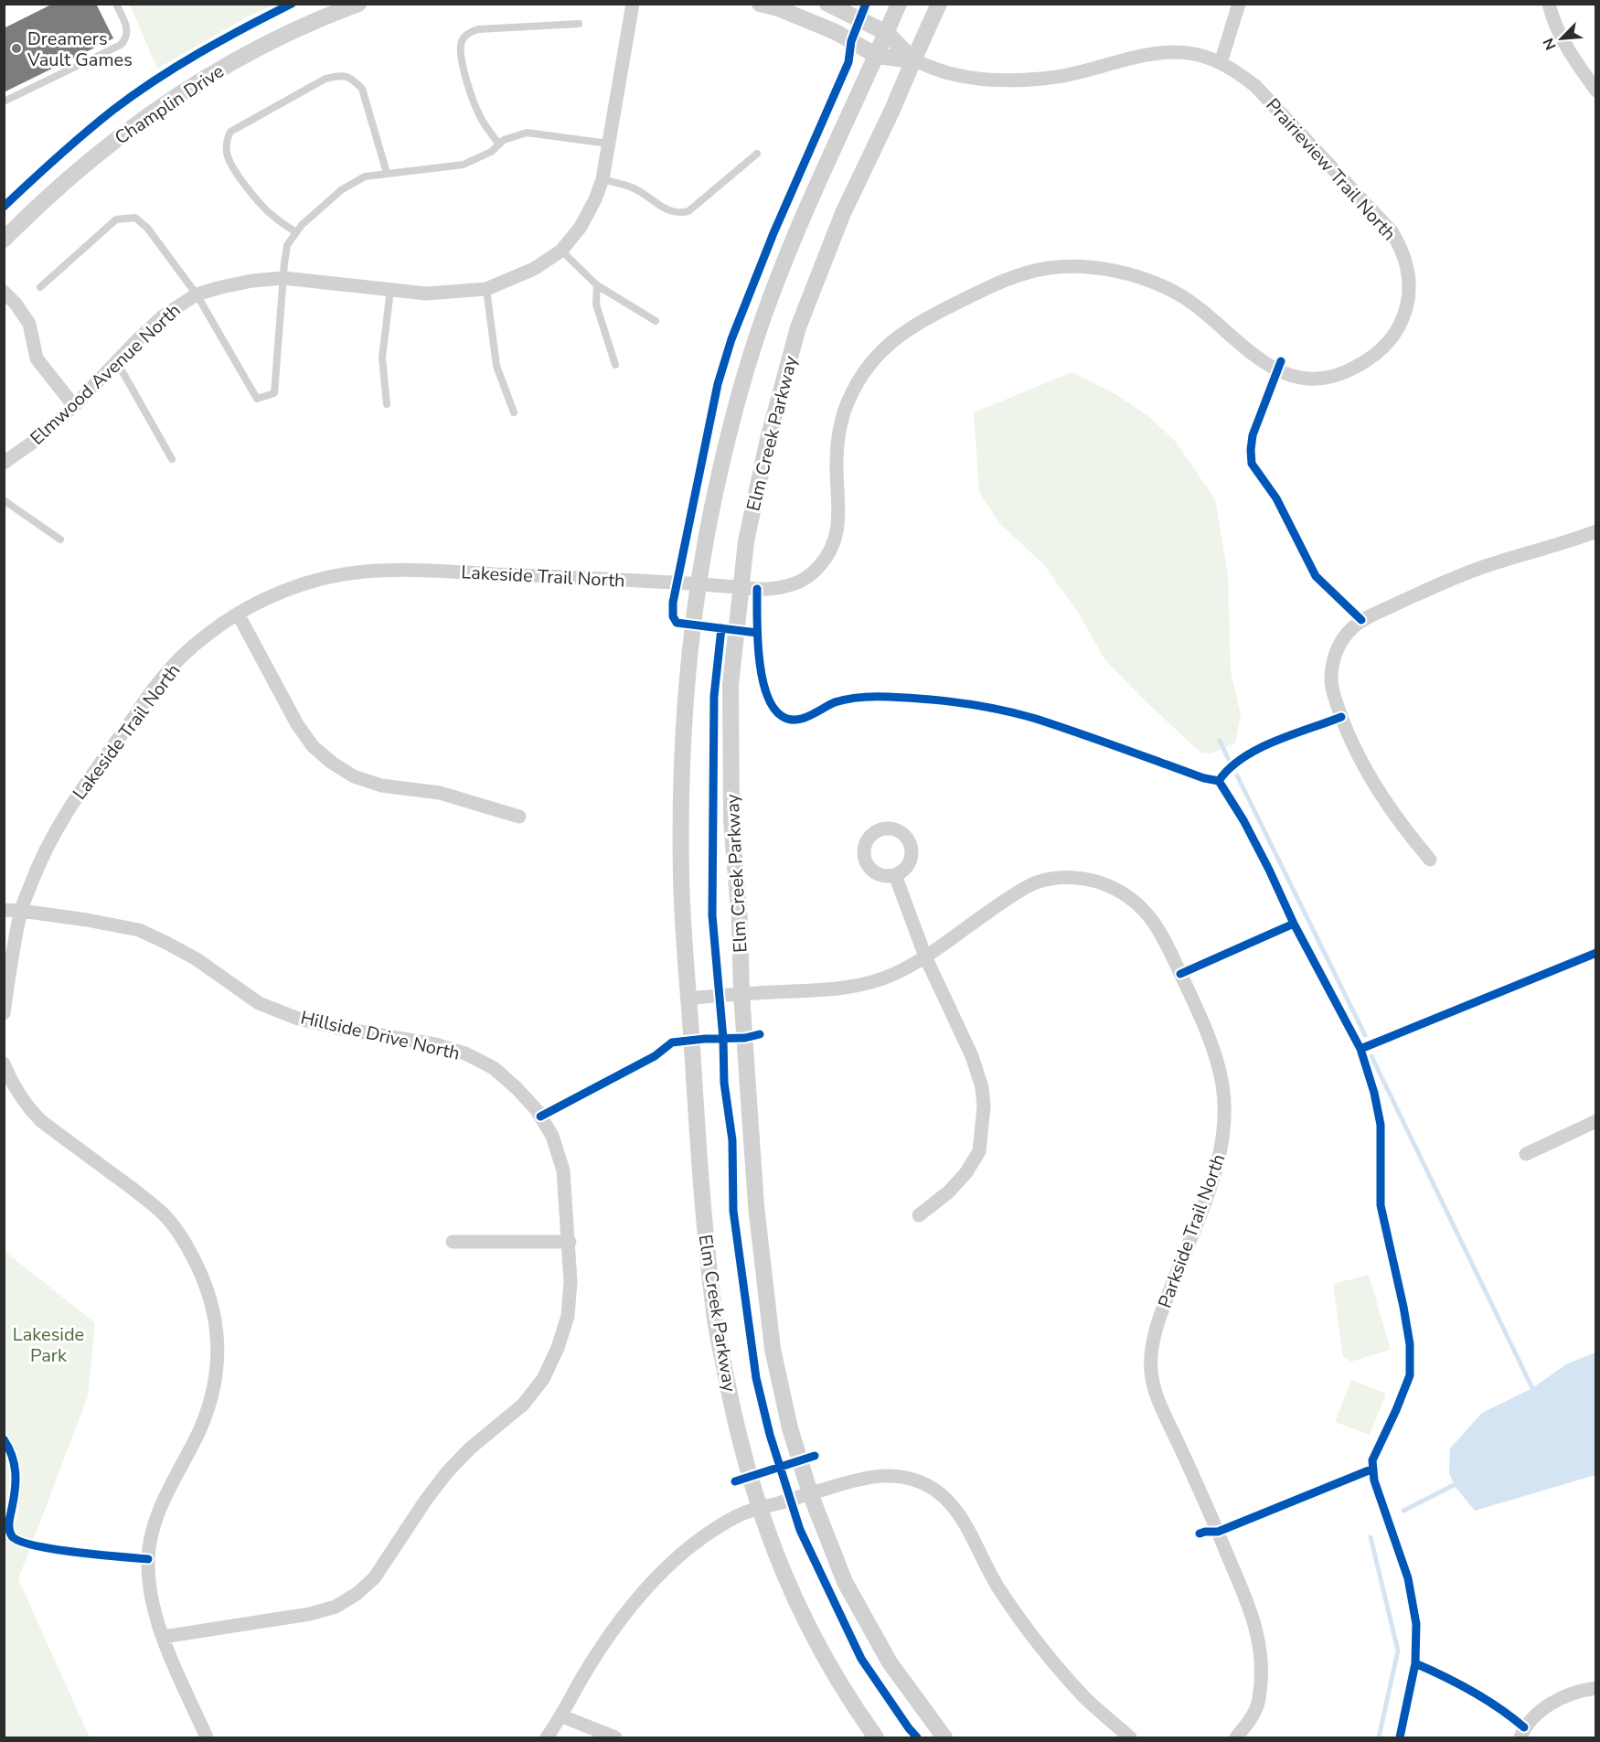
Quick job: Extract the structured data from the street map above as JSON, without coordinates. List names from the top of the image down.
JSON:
{
  "streets": {
    "street": [
      "Champlin Drive",
      "Prairieview Trail North",
      "Elmwood Avenue North",
      "Elm Creek Parkway",
      "Lakeside Trail North",
      "Hillside Drive North",
      "Parkside Trail North"
    ]
  },
  "crossings": [
    ["Prairieview Trail North", "Elm Creek Parkway"],
    ["Prairieview Trail North", "Lakeside Trail North"],
    ["Elm Creek Parkway", "Lakeside Trail North"],
    ["Elm Creek Parkway", "Parkside Trail North"],
    ["Lakeside Trail North", "Hillside Drive North"]
  ],
  "parks": ["Lakeside Park"],
  "places": ["Dreamers Vault Games"],
  "north": "bottom left"
}
